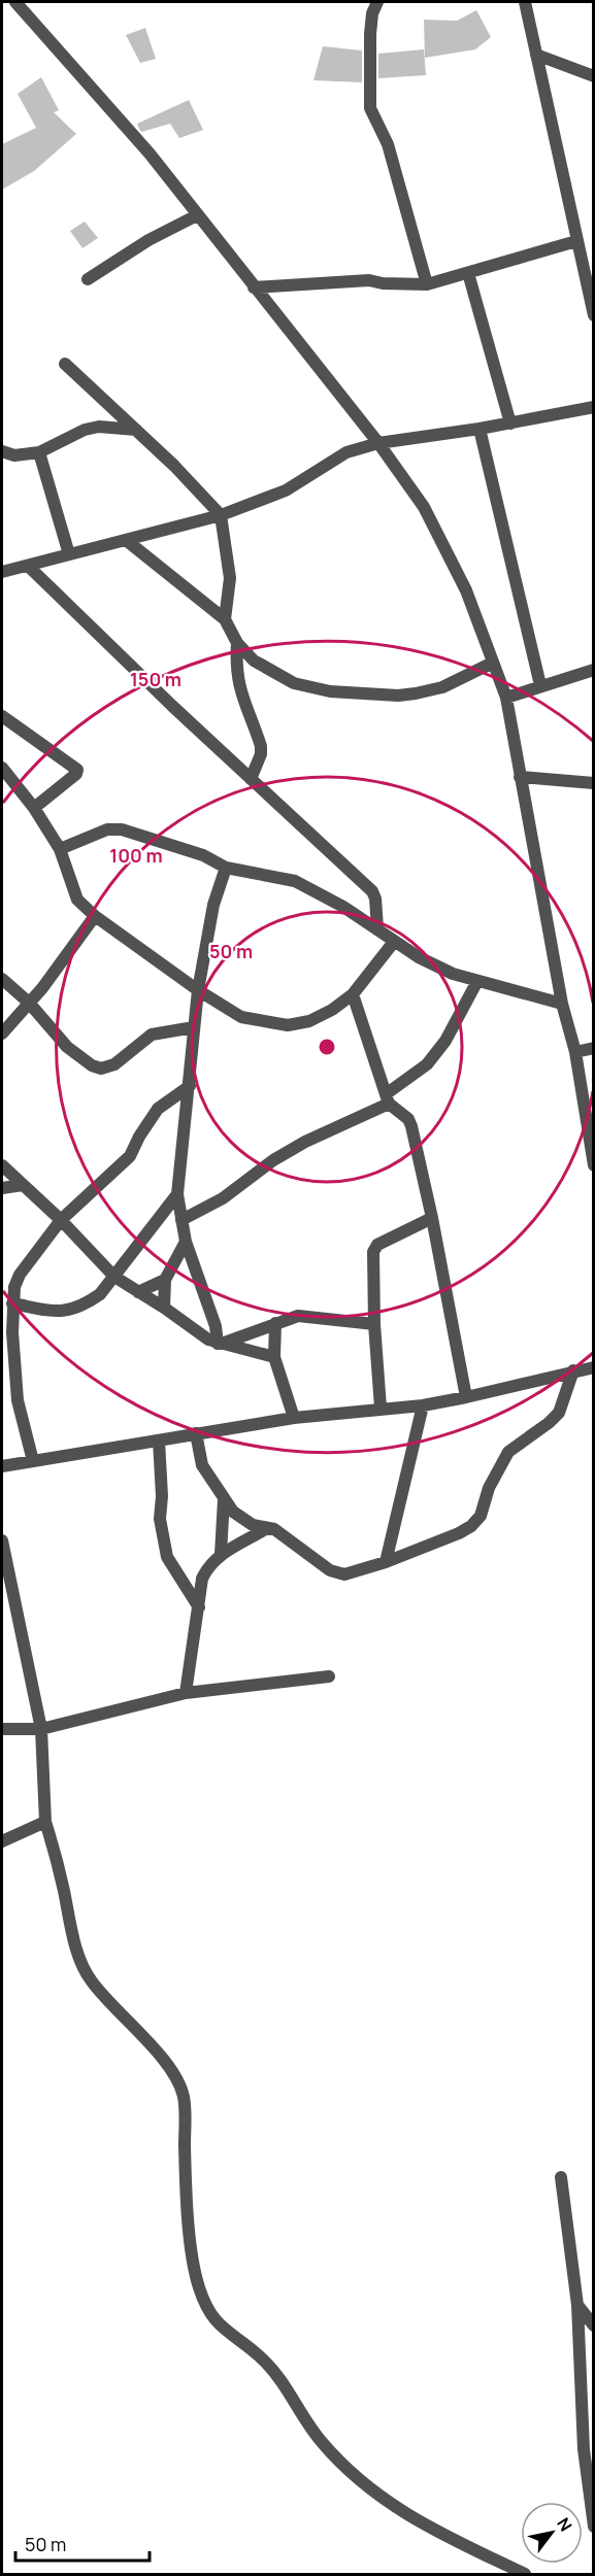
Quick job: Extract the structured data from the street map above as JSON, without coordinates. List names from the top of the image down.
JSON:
{
  "scale_bar": "50 m",
  "north": "top right",
  "rings": ["150 m", "100 m", "50 m"]
}
